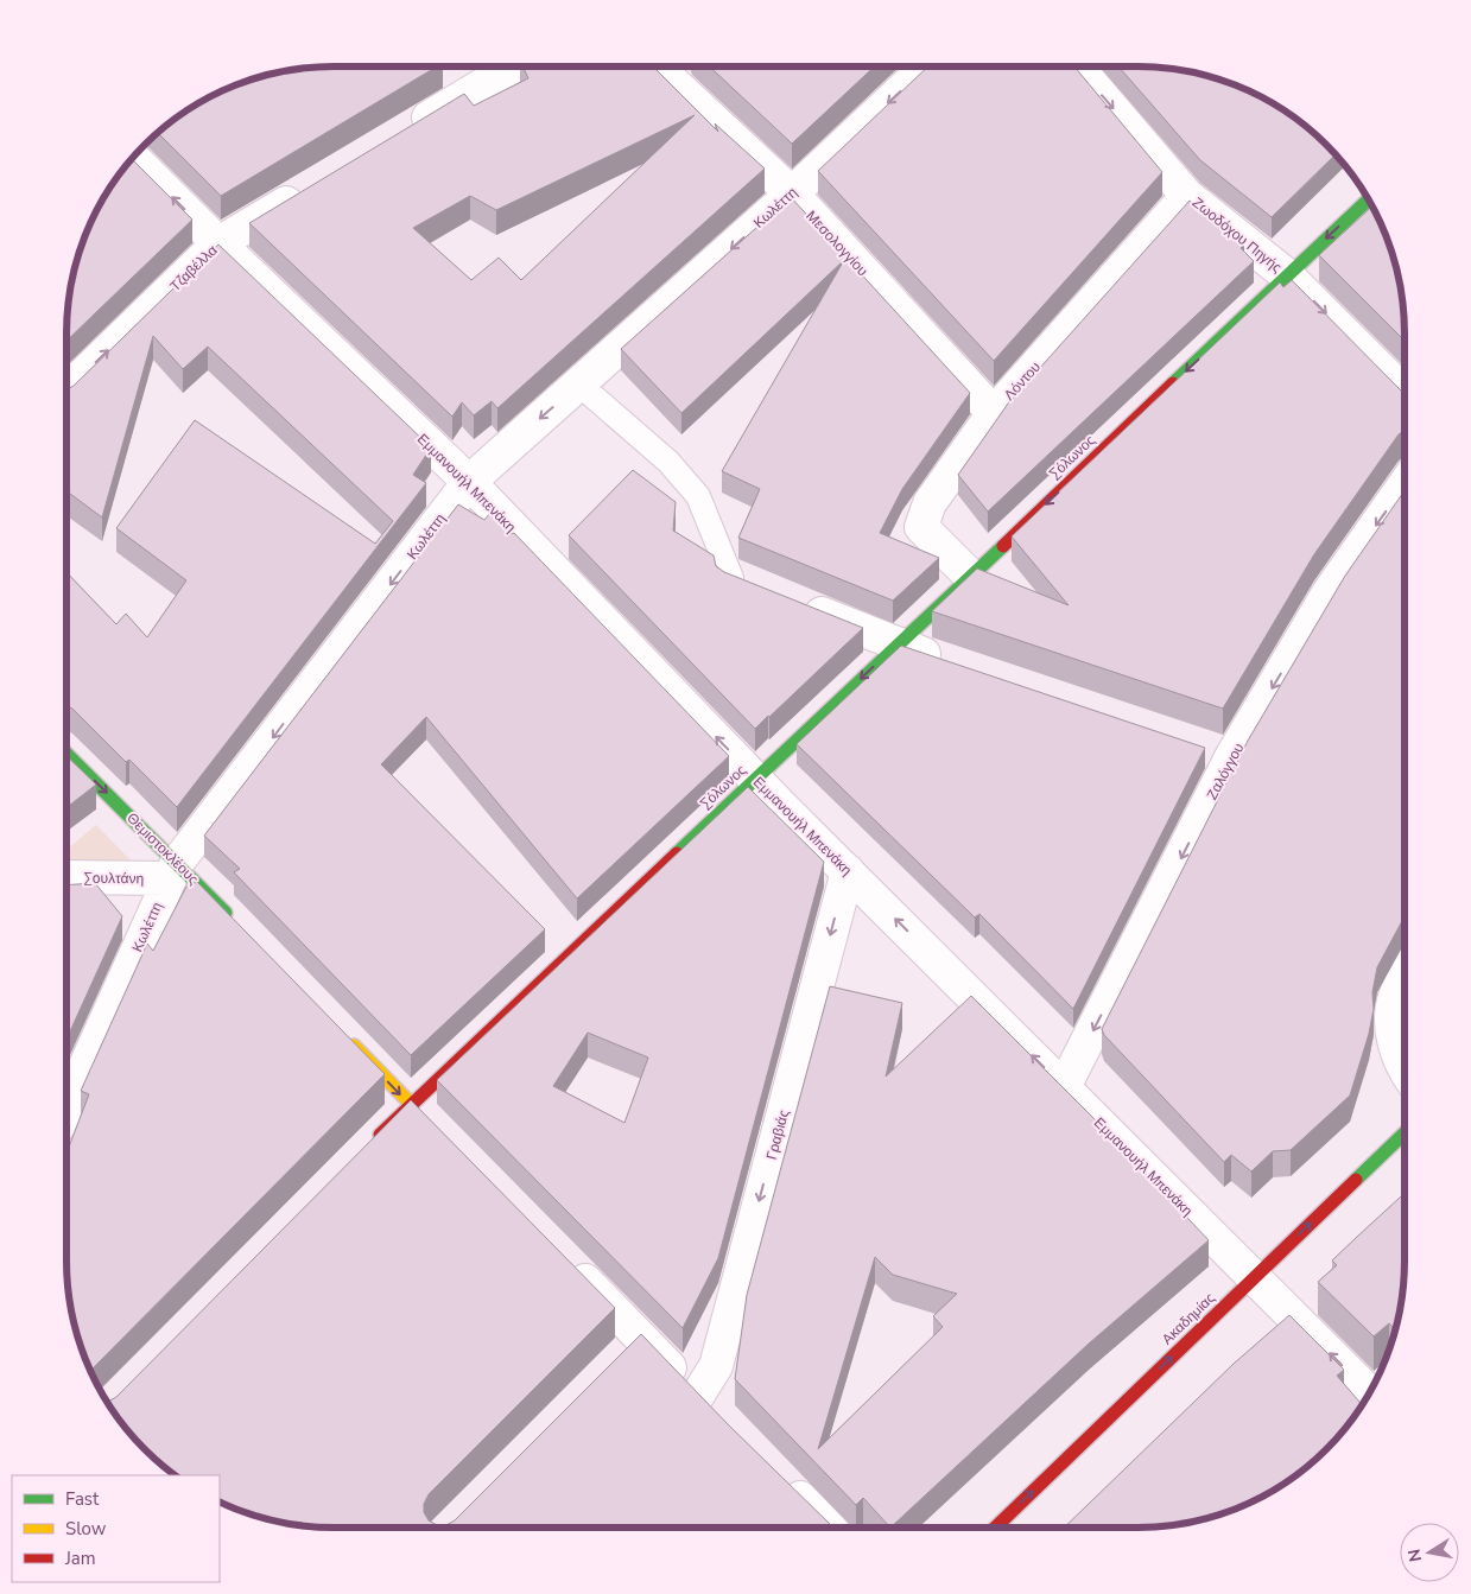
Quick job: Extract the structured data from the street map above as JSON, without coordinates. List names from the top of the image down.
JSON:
{
  "streets": {
    "main road": ["Σόλωνος", "Θεμιστοκλέους", "Ακαδημίας"],
    "street": [
      "Κωλέττη",
      "Ζωοδόχου Πηγής",
      "Μεσολογγίου",
      "Τζαβέλλα",
      "Λόντου",
      "Εμμανουήλ Μπενάκη",
      "Ζαλόγγου",
      "Σουλτάνη",
      "Γραβιάς"
    ]
  },
  "crossings": [
    ["Κωλέττη", "Μεσολογγίου"],
    ["Κωλέττη", "Εμμανουήλ Μπενάκη"],
    ["Κωλέττη", "Θεμιστοκλέους"],
    ["Κωλέττη", "Σουλτάνη"],
    ["Ζωοδόχου Πηγής", "Λόντου"],
    ["Ζωοδόχου Πηγής", "Σόλωνος"],
    ["Μεσολογγίου", "Λόντου"],
    ["Τζαβέλλα", "Εμμανουήλ Μπενάκη"],
    ["Λόντου", "Σόλωνος"],
    ["Σόλωνος", "Εμμανουήλ Μπενάκη"],
    ["Εμμανουήλ Μπενάκη", "Ζαλόγγου"],
    ["Εμμανουήλ Μπενάκη", "Γραβιάς"],
    ["Εμμανουήλ Μπενάκη", "Ακαδημίας"],
    ["Θεμιστοκλέους", "Σουλτάνη"]
  ],
  "one_way": [
    "Κωλέττη",
    "Ζωοδόχου Πηγής",
    "Τζαβέλλα",
    "Σόλωνος",
    "Εμμανουήλ Μπενάκη",
    "Ζαλόγγου",
    "Θεμιστοκλέους",
    "Γραβιάς",
    "Ακαδημίας"
  ],
  "legend": ["Fast", "Slow", "Jam"],
  "north": "left"
}
